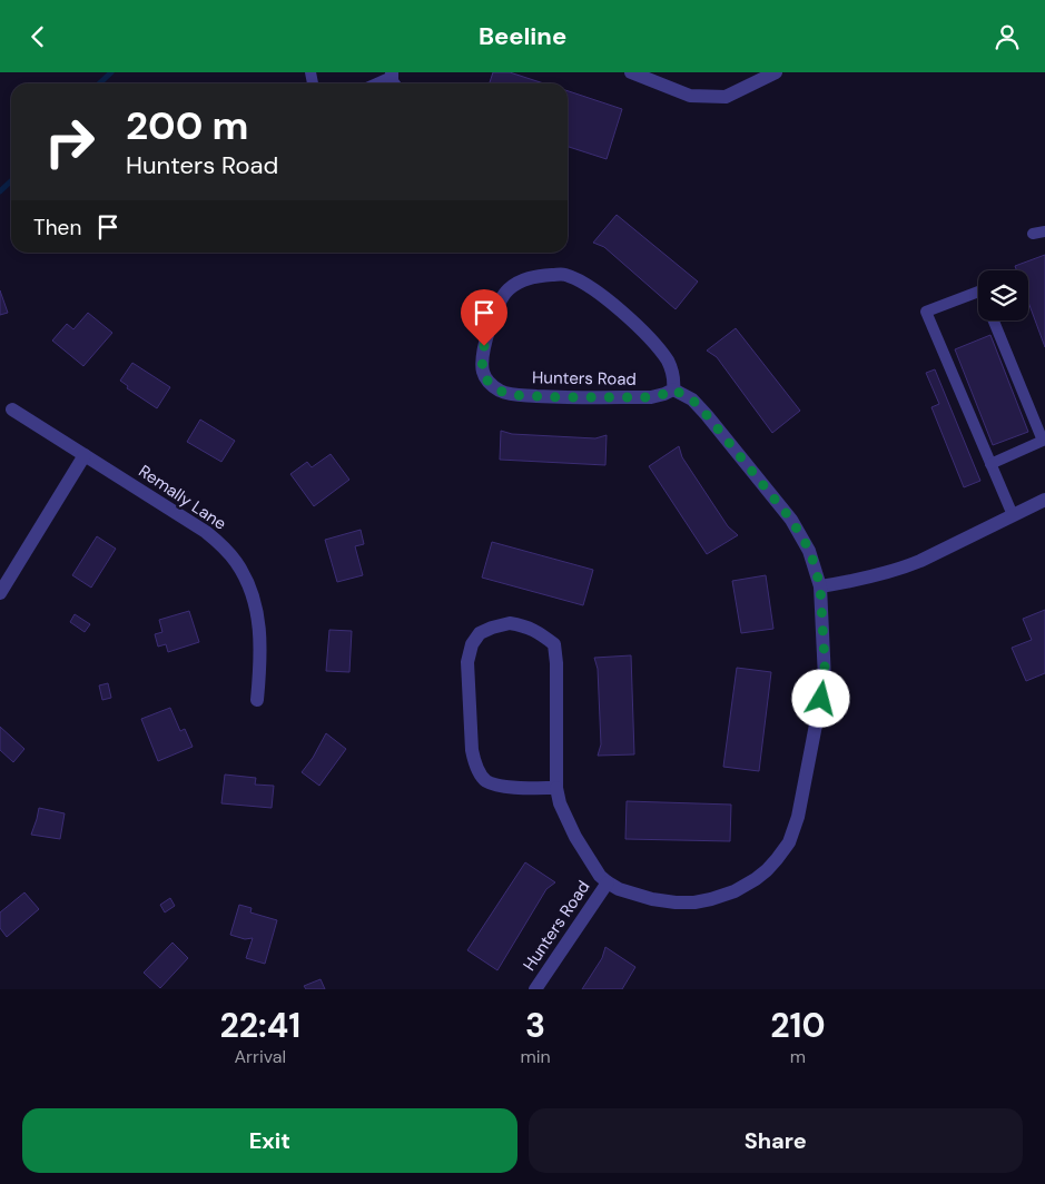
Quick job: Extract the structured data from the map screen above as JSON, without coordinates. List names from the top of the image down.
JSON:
{
  "streets": {
    "street": ["Hunters Road", "Remally Lane"]
  },
  "page": {
    "header": "Beeline",
    "turn": ["200 m", "Hunters Road"],
    "then": "Then",
    "eta": [
      "22:41",
      "Arrival",
      "3",
      "min",
      "210",
      "m"
    ],
    "buttons": ["Exit", "Share"]
  }
}
